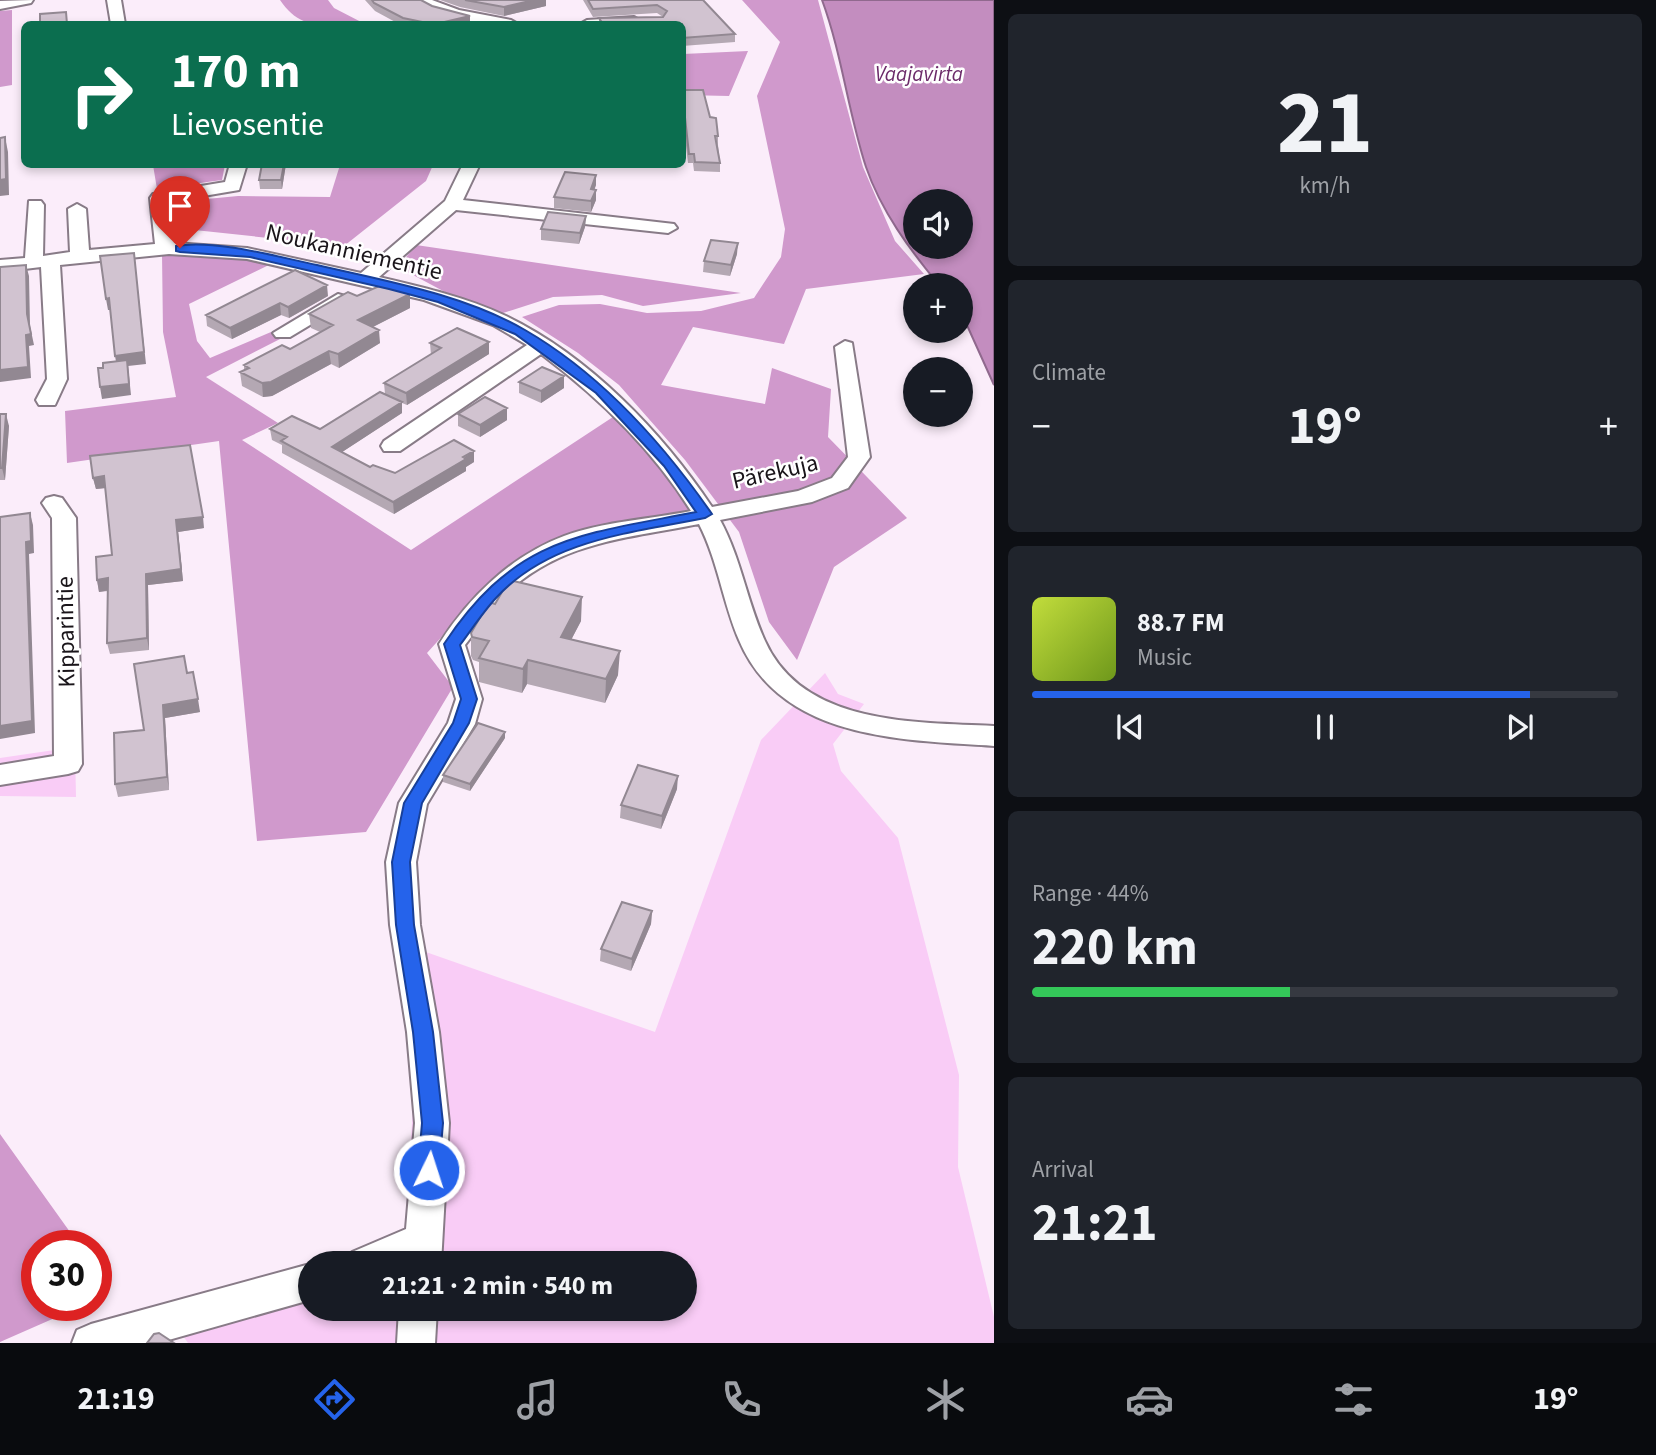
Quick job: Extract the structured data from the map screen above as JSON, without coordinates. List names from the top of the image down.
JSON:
{
  "streets": {
    "street": ["Noukanniementie", "Pärekuja", "Kipparintie"]
  },
  "crossings": [
    ["Noukanniementie", "Pärekuja"]
  ],
  "water": ["Vaajavirta"],
  "page": {
    "tile": [
      ["21", "km/h"],
      "Climate",
      ["Range · 44%", "220 km"],
      ["Arrival", "21:21"]
    ],
    "turn": ["170 m", "Lievosentie"],
    "map_buttons": ["+", "−"],
    "heat": ["−", "19°", "+"],
    "song": ["88.7 FM", "Music"],
    "limit": "30",
    "trip": "21:21 · 2 min · 540 m",
    "tabs": ["21:19", "19°"]
  }
}
